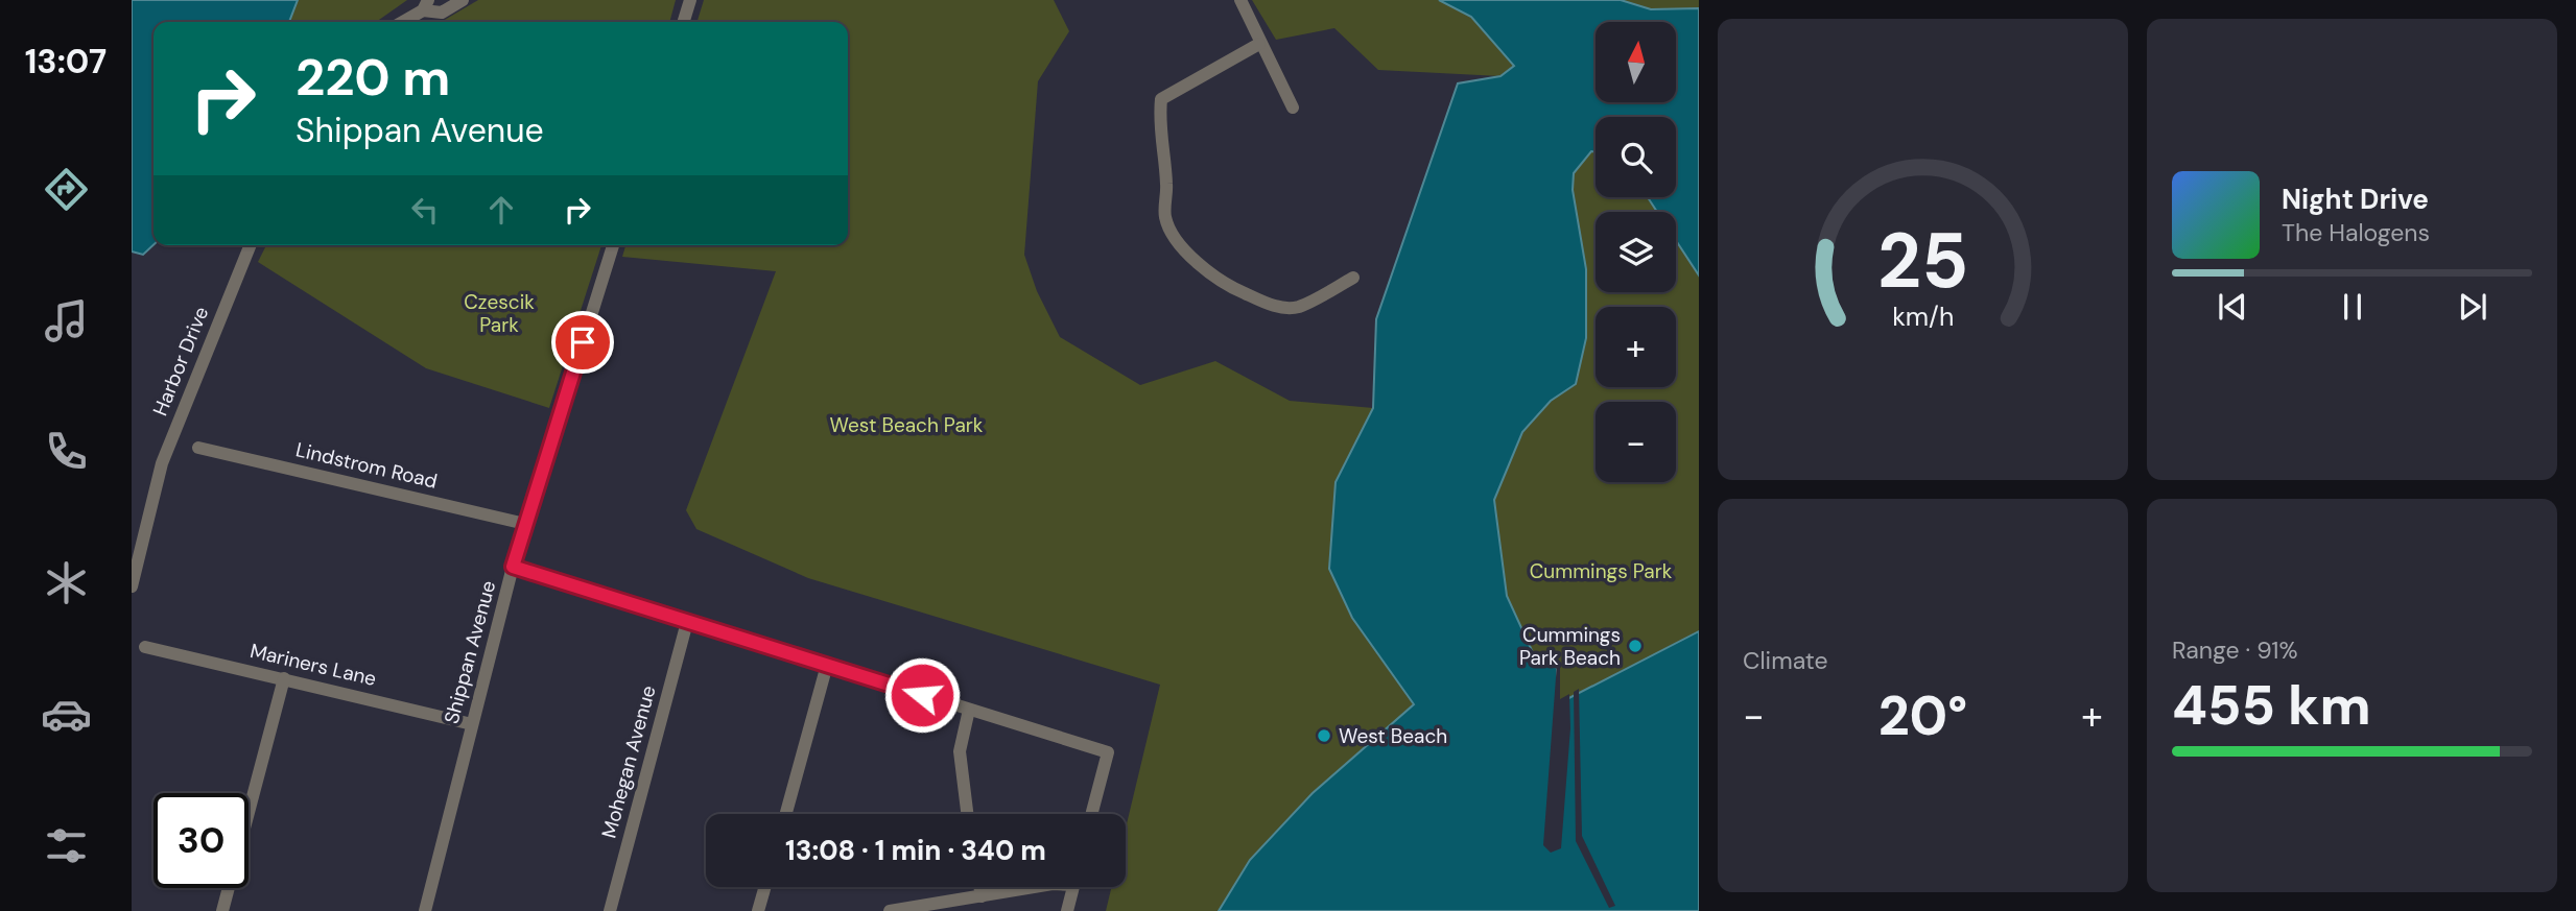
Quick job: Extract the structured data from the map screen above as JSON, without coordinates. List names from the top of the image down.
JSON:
{
  "streets": {
    "street": [
      "Harbor Drive",
      "Lindstrom Road",
      "Shippan Avenue",
      "Mariners Lane",
      "Mohegan Avenue"
    ]
  },
  "crossings": [
    ["Lindstrom Road", "Shippan Avenue"],
    ["Shippan Avenue", "Mariners Lane"]
  ],
  "parks": ["Czescik Park", "West Beach Park", "Cummings Park"],
  "places": ["Cummings Park Beach", "West Beach"],
  "north": "top",
  "page": {
    "tabs": "13:07",
    "map_buttons": ["+", "−"],
    "turn": ["220 m", "Shippan Avenue"],
    "song": ["Night Drive", "The Halogens"],
    "tile": [
      "Climate",
      ["Range · 91%", "455 km"]
    ],
    "heat": ["−", "20°", "+"],
    "limit": "30",
    "trip": "13:08 · 1 min · 340 m",
    "gauge": ["25", "km/h"]
  }
}
